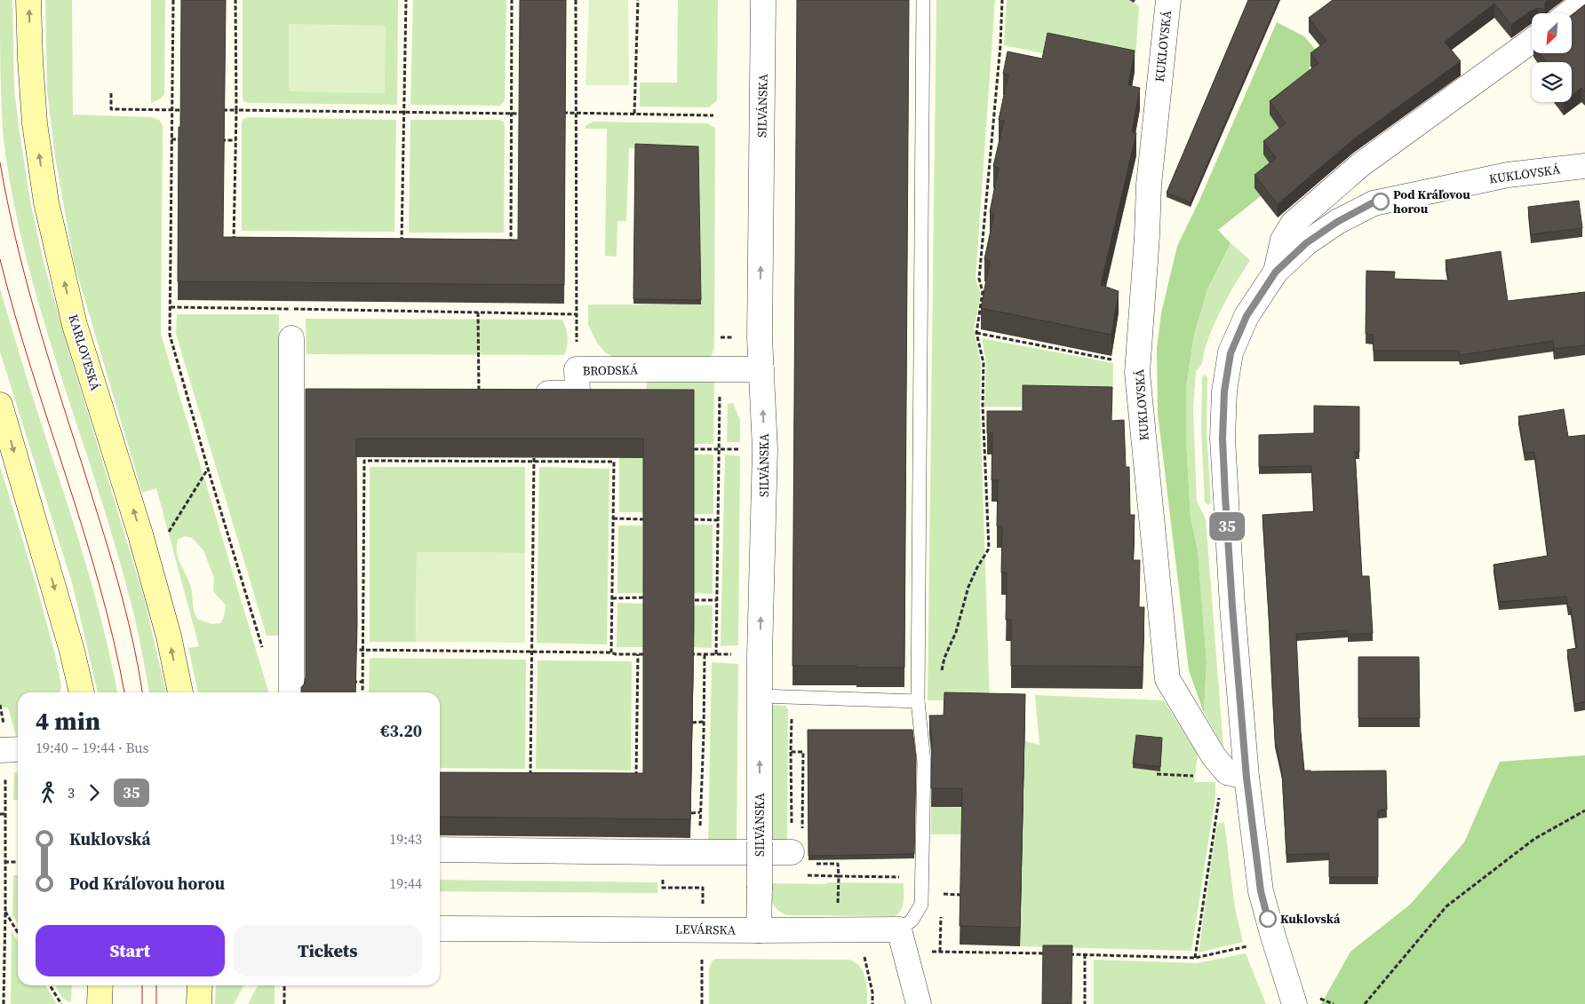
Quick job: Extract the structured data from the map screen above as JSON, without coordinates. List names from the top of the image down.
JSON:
{
  "streets": {
    "main road": ["KARLOVESKÁ"],
    "street": [
      "KUKLOVSKÁ",
      "SILVÁNSKA",
      "BRODSKÁ",
      "LEVÁRSKA"
    ]
  },
  "crossings": [
    ["SILVÁNSKA", "BRODSKÁ"],
    ["SILVÁNSKA", "LEVÁRSKA"]
  ],
  "one_way": ["SILVÁNSKA"],
  "places": ["Pod Kráľovou horou", "Kuklovská"],
  "lines": ["bus line 35"],
  "north": "bottom left",
  "page": {
    "on_map": "35",
    "heading": ["4 min", "19:40 – 19:44 · Bus", "€3.20"],
    "legs": ["3", "35"],
    "list": [
      {
        "name": "Kuklovská",
        "value": "19:43"
      },
      {
        "name": "Pod Kráľovou horou",
        "value": "19:44"
      }
    ],
    "buttons": ["Start", "Tickets"]
  }
}
